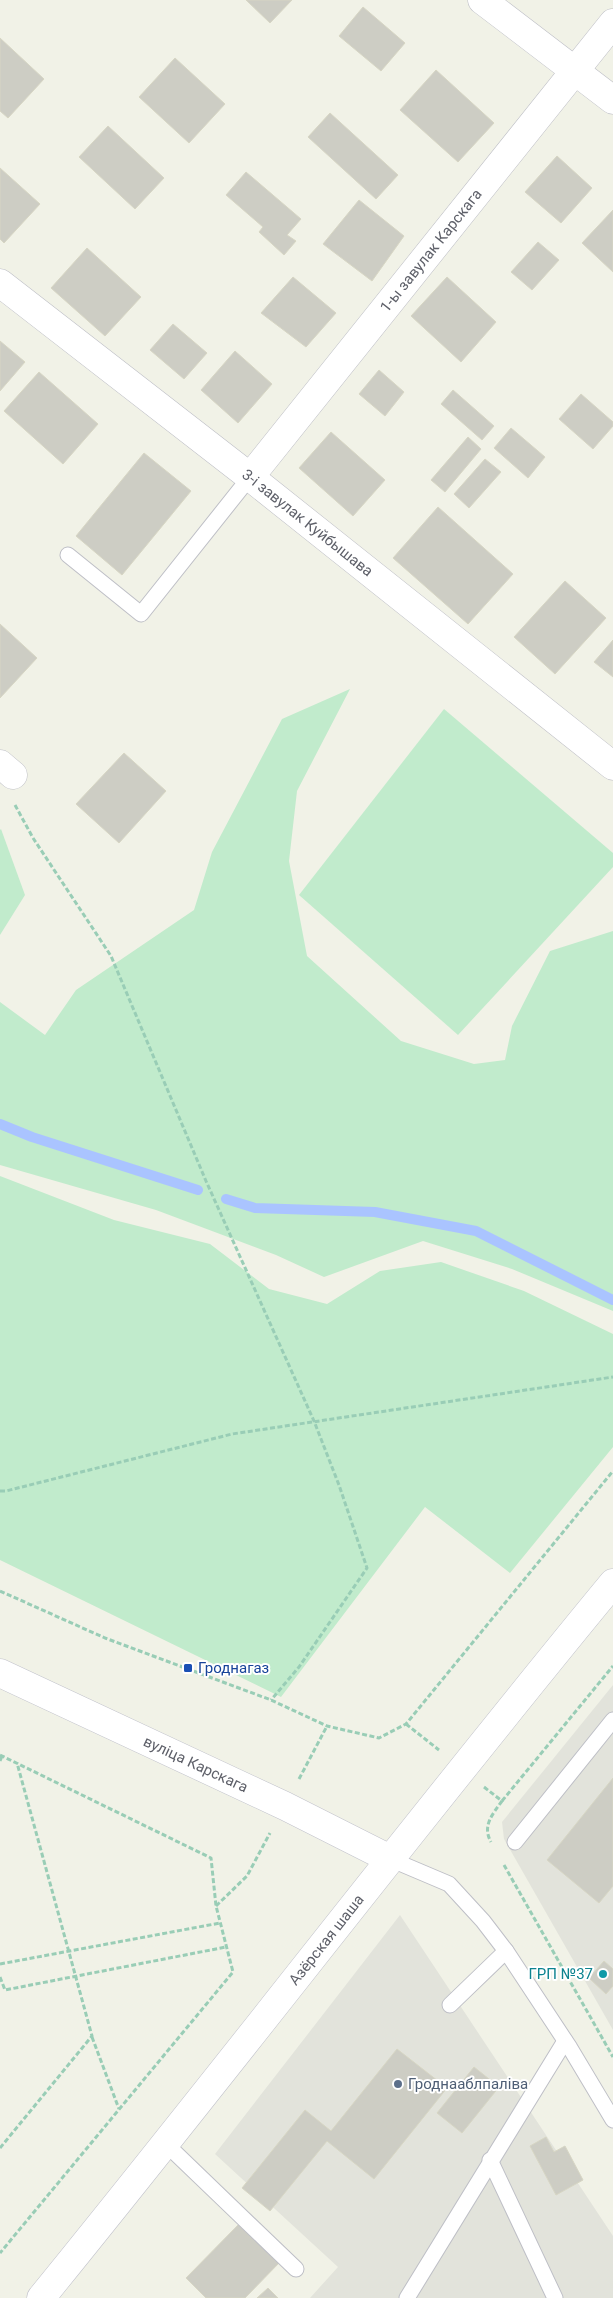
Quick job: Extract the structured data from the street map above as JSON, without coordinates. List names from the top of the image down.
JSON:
{
  "streets": {
    "street": [
      "1-ы завулак Карскага",
      "3-і завулак Куйбышава",
      "вуліца Карскага",
      "Азёрская шаша"
    ]
  },
  "crossings": [
    ["1-ы завулак Карскага", "3-і завулак Куйбышава"],
    ["вуліца Карскага", "Азёрская шаша"]
  ],
  "places": {
    "transit": ["Гроднагаз"],
    "other": ["ГРП №37", "Гроднааблпаліва"]
  }
}
